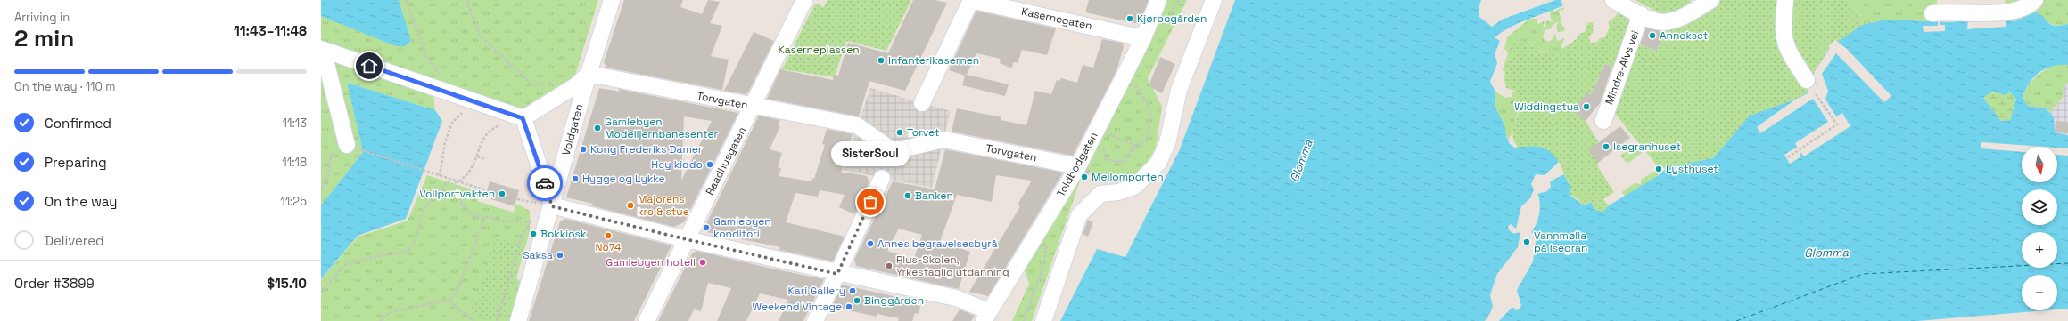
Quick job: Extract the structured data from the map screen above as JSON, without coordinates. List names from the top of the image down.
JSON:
{
  "streets": {
    "street": [
      "Kasernegaten",
      "Mindre-Alvs vei",
      "Torvgaten",
      "Voldgaten",
      "Raadhusgaten",
      "Toldbodgaten"
    ]
  },
  "crossings": [
    ["Kasernegaten", "Toldbodgaten"],
    ["Torvgaten", "Voldgaten"],
    ["Torvgaten", "Raadhusgaten"],
    ["Torvgaten", "Toldbodgaten"]
  ],
  "water": ["Glomma"],
  "parks": ["Kaserneplassen"],
  "places": [
    "Kjørbogården",
    "Annekset",
    "Infanterikasernen",
    "Widdingstua",
    "Gamlebyen Modelljernbanesenter",
    "Torvet",
    "Isegranhuset",
    "Kong Frederiks Damer",
    "Hey kiddo",
    "Lysthuset",
    "Mellomporten",
    "Hygge og Lykke",
    "Vollportvakten",
    "Banken",
    "SisterSoul",
    "Majorens kro & stue",
    "Gamlebyen konditori",
    "Bokkiosk",
    "No74",
    "Vannmølla på Isegran",
    "Annes begravelsesbyrå",
    "Saksa",
    "Gamlebyen hotell",
    "Plus-Skolen, Yrkesfaglig utdanning",
    "Kari Gallery",
    "Binggården",
    "Weekend Vintage"
  ],
  "north": "bottom",
  "page": {
    "heading": ["2 min", "Arriving in", "11:43–11:48"],
    "panel": ["Order #3899", "$15.10"],
    "bar": "On the way · 110 m",
    "list": [
      ["Confirmed", "11:13"],
      ["Preparing", "11:18"],
      ["On the way", "11:25"],
      "Delivered"
    ],
    "bubble": "SisterSoul",
    "map_buttons": ["+", "−"]
  }
}
